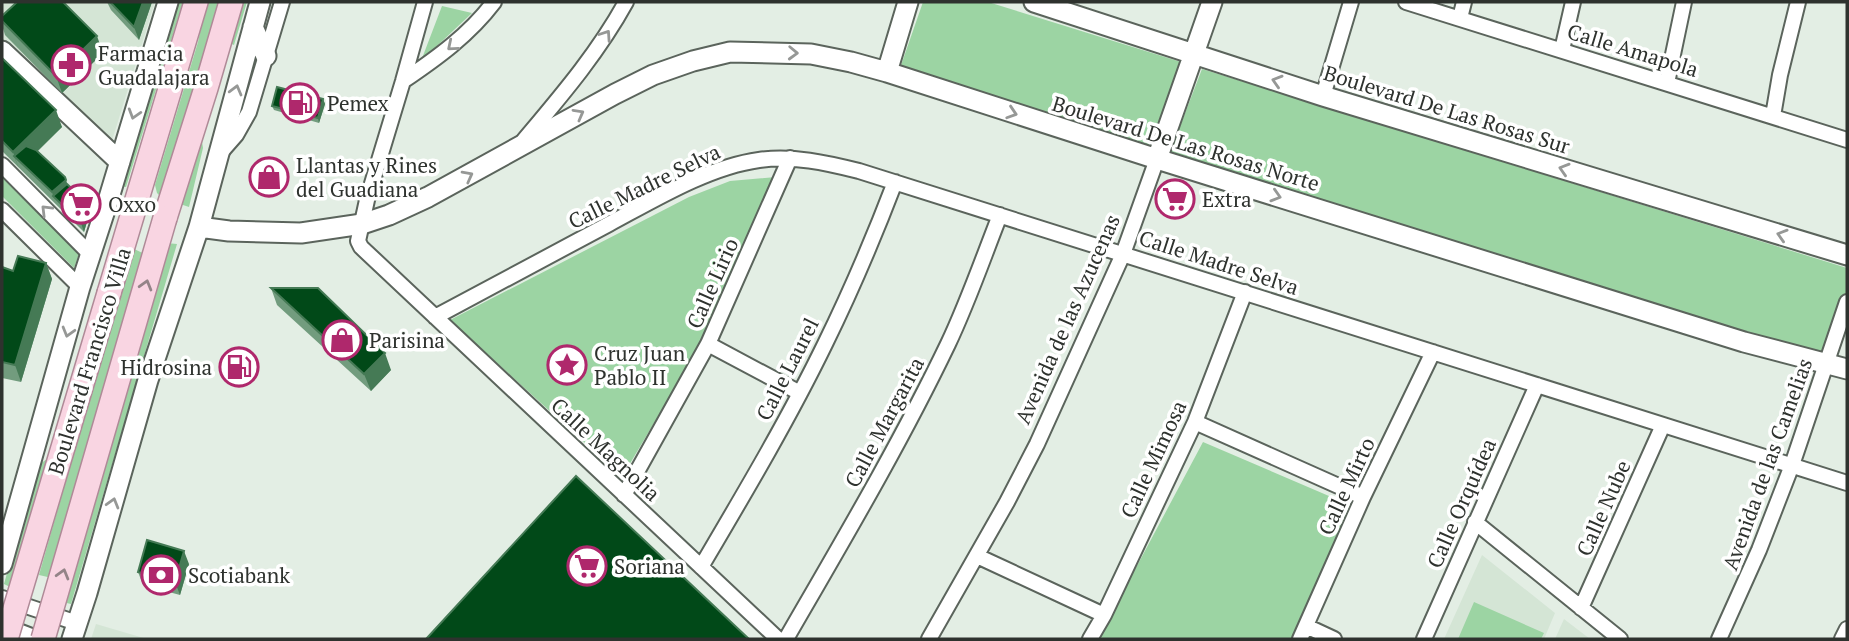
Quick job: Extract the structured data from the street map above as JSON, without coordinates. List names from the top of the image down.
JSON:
{
  "streets": {
    "main road": [
      "Boulevard De Las Rosas Sur",
      "Boulevard De Las Rosas Norte",
      "Avenida de las Azucenas",
      "Boulevard Francisco Villa"
    ],
    "street": [
      "Calle Amapola",
      "Calle Madre Selva",
      "Calle Lirio",
      "Calle Laurel",
      "Calle Margarita",
      "Calle Magnolia",
      "Calle Mimosa",
      "Avenida de las Camelias",
      "Calle Mirto",
      "Calle Orquídea",
      "Calle Nube"
    ]
  },
  "crossings": [
    ["Boulevard De Las Rosas Sur", "Avenida de las Azucenas"],
    ["Boulevard De Las Rosas Norte", "Avenida de las Azucenas"],
    ["Boulevard De Las Rosas Norte", "Calle Magnolia"],
    ["Boulevard De Las Rosas Norte", "Avenida de las Camelias"],
    ["Calle Madre Selva", "Calle Lirio"],
    ["Calle Madre Selva", "Avenida de las Azucenas"],
    ["Calle Madre Selva", "Calle Laurel"],
    ["Calle Madre Selva", "Calle Margarita"],
    ["Calle Madre Selva", "Calle Magnolia"],
    ["Calle Madre Selva", "Calle Mimosa"],
    ["Calle Madre Selva", "Avenida de las Camelias"],
    ["Calle Madre Selva", "Calle Mirto"],
    ["Calle Madre Selva", "Calle Orquídea"],
    ["Calle Madre Selva", "Calle Nube"],
    ["Calle Lirio", "Calle Magnolia"],
    ["Calle Laurel", "Calle Magnolia"]
  ],
  "one_way": ["Boulevard De Las Rosas Sur", "Boulevard De Las Rosas Norte"],
  "places": {
    "pharmacy": ["Farmacia Guadalajara"],
    "fuel station": ["Pemex", "Hidrosina"],
    "shop": ["Llantas y Rines del Guadiana", "Parisina"],
    "supermarket": ["Extra", "Oxxo", "Soriana"],
    "place": ["Cruz Juan Pablo II"],
    "bank": ["Scotiabank"]
  }
}
